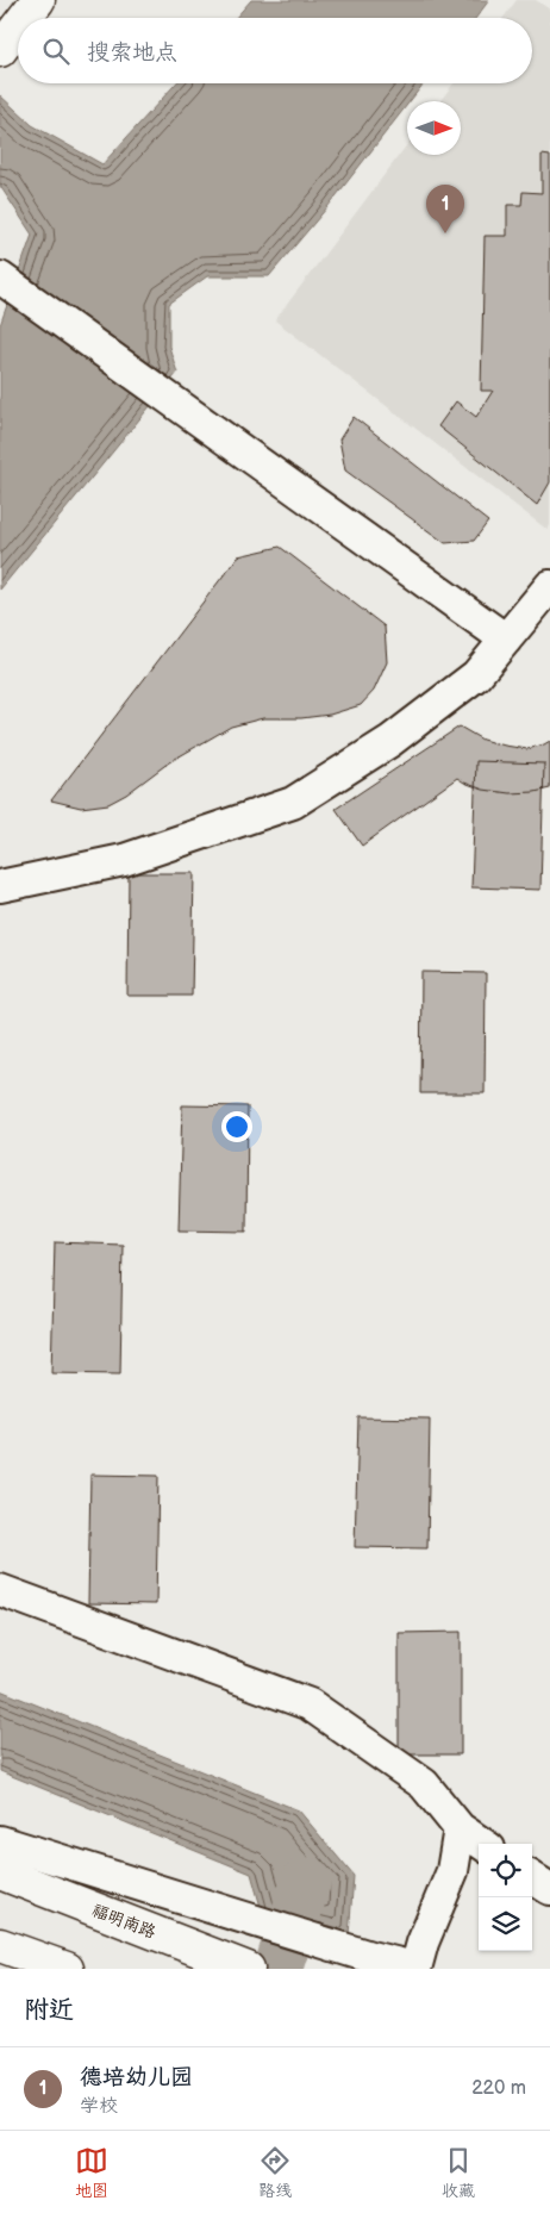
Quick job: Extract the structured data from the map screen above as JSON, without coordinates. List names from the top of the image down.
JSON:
{
  "streets": {
    "main road": ["福明南路"]
  },
  "north": "right",
  "page": {
    "search": "搜索地点",
    "pins": "1",
    "heading": "附近",
    "list": [
      {
        "mark": "1",
        "name": "德培幼儿园",
        "note": "学校",
        "value": "220 m"
      }
    ],
    "nav": ["地图", "路线", "收藏"]
  }
}
